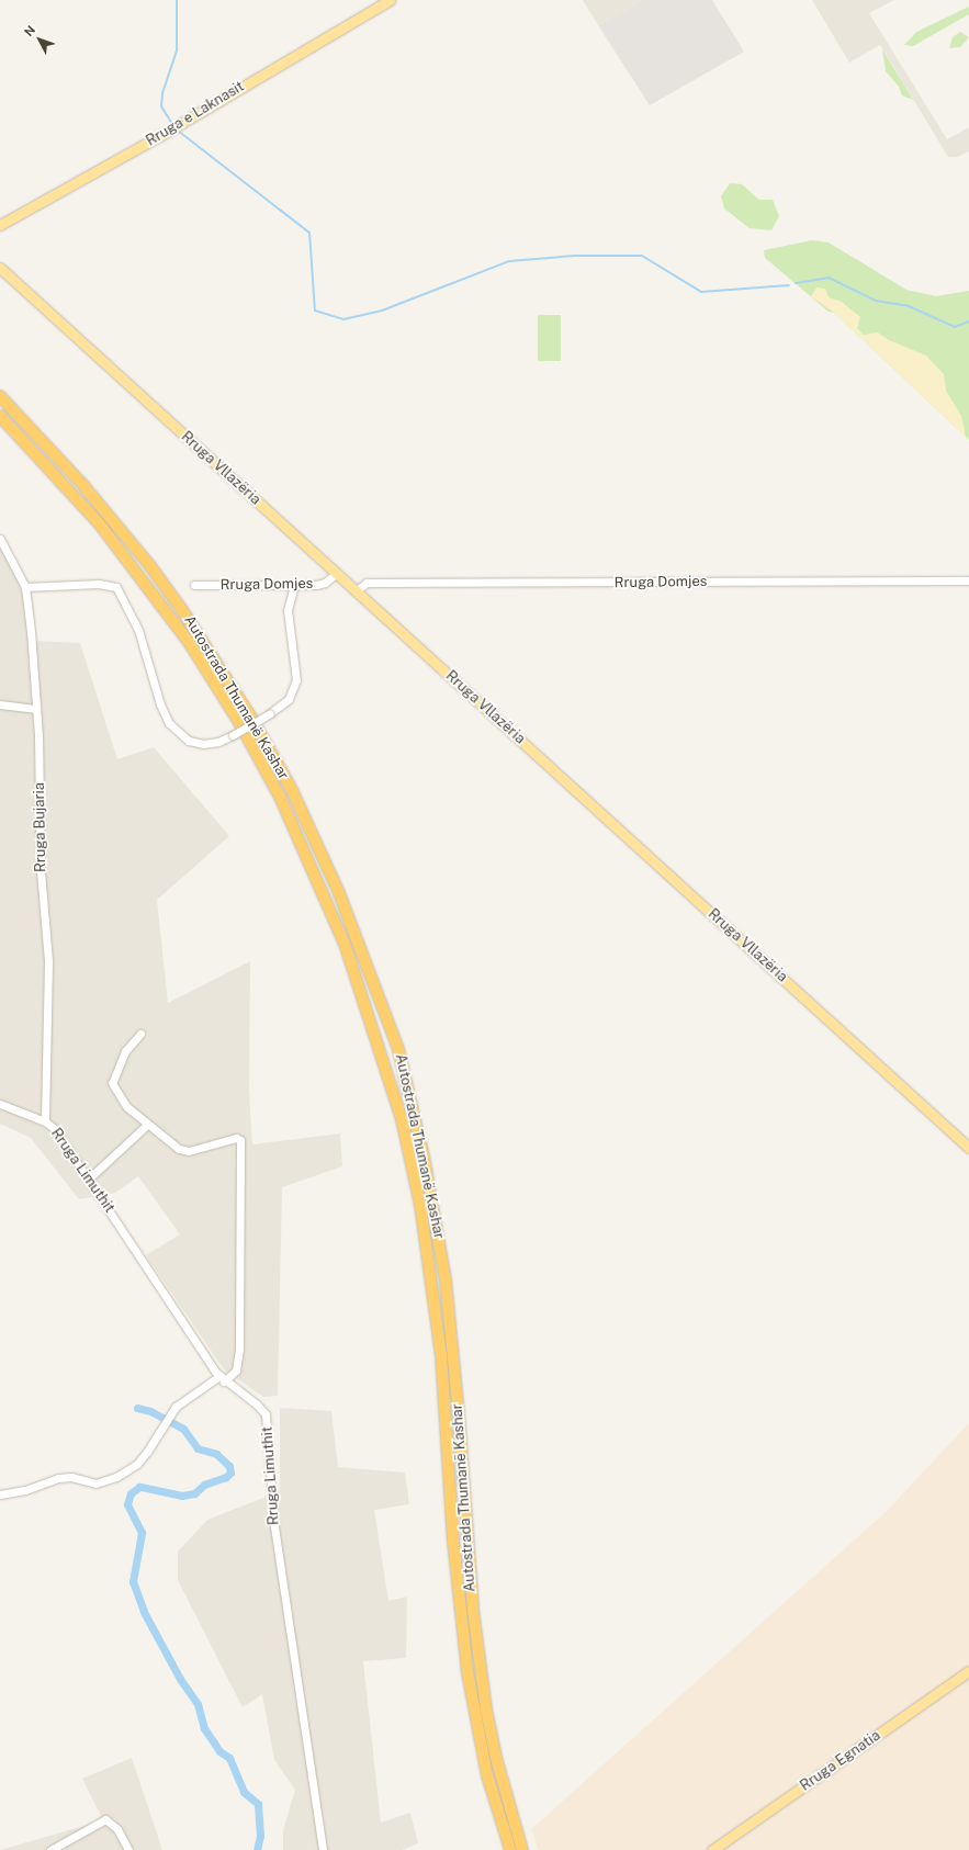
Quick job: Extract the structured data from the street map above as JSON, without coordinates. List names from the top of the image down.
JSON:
{
  "streets": {
    "highway": ["Autostrada Thumanë Kashar"],
    "main road": ["Rruga e Laknasit", "Rruga Vllazëria", "Rruga Egnatia"],
    "street": ["Rruga Domjes", "Rruga Bujaria", "Rruga Limuthit"]
  },
  "crossings": [
    ["Rruga Vllazëria", "Rruga Domjes"],
    ["Rruga Bujaria", "Rruga Limuthit"]
  ],
  "north": "top left"
}
